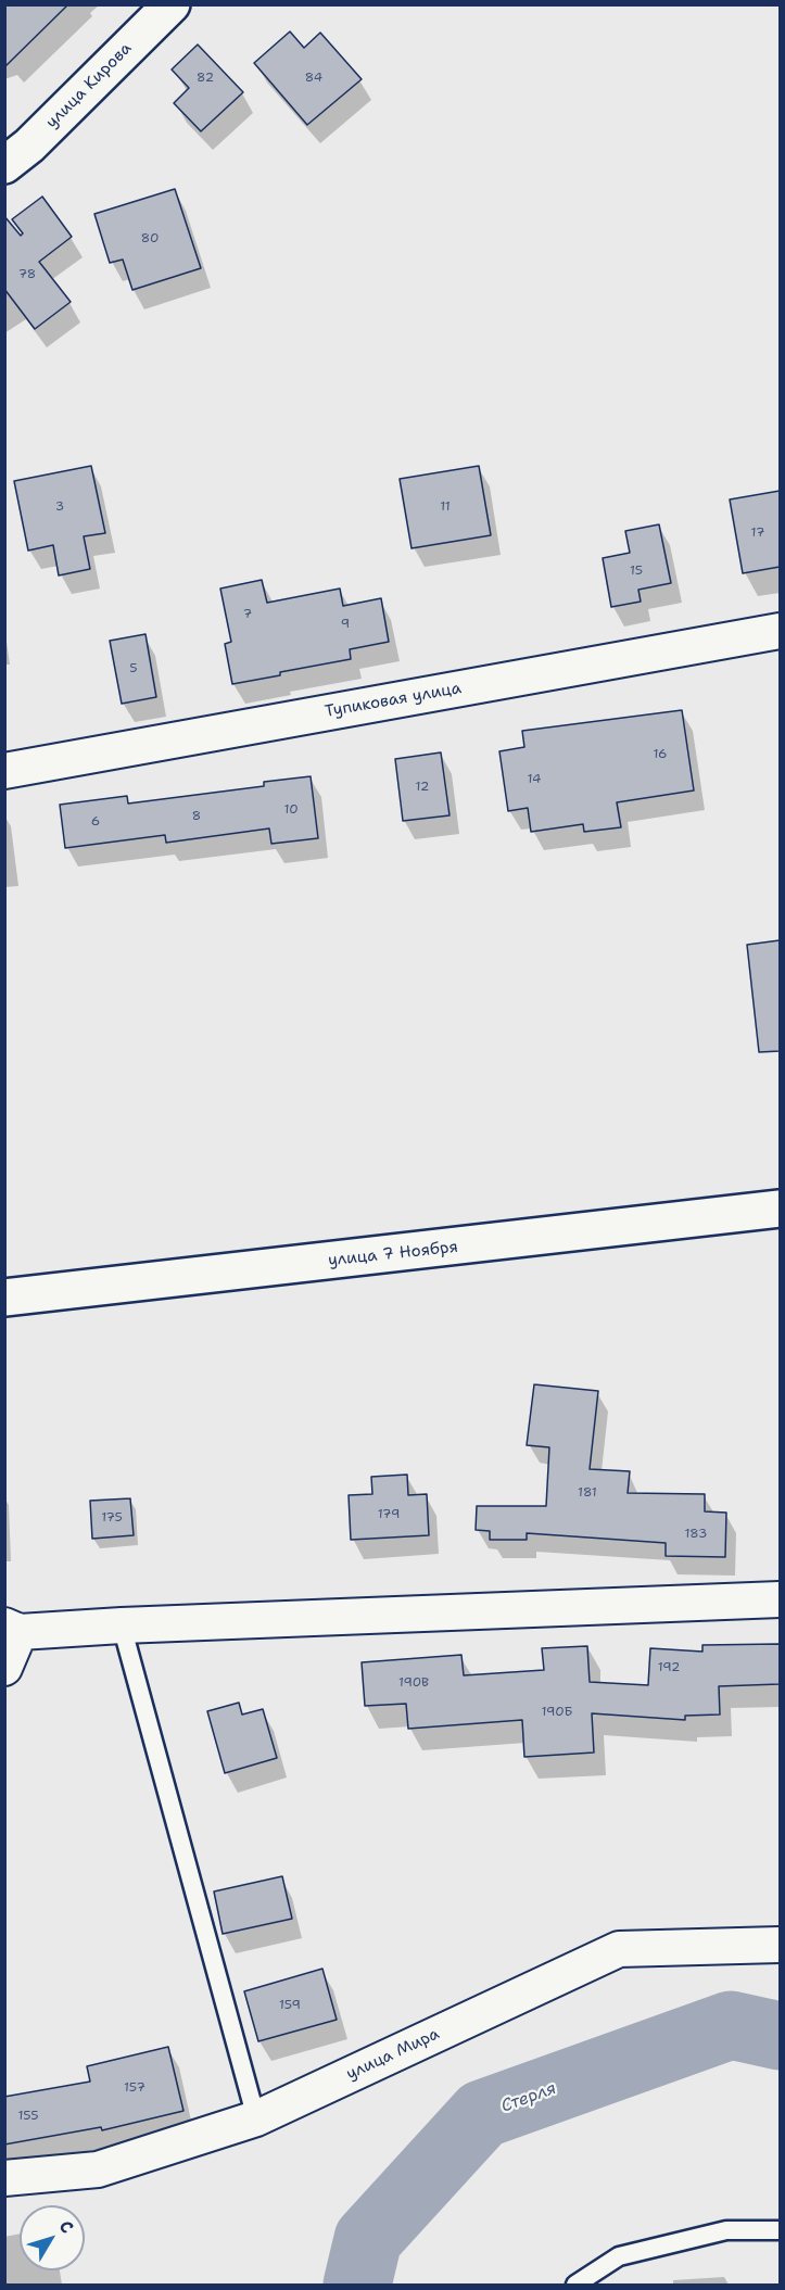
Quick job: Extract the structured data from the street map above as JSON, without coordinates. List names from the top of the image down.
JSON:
{
  "streets": {
    "main road": ["улица Кирова", "улица 7 Ноября"],
    "street": ["Тупиковая улица", "улица Мира"]
  },
  "water": ["Стерля"],
  "house_numbers": [
    "82",
    "84",
    "80",
    "78",
    "3",
    "11",
    "17",
    "15",
    "7",
    "9",
    "5",
    "16",
    "14",
    "12",
    "10",
    "8",
    "6",
    "181",
    "179",
    "175",
    "183",
    "192",
    "190В",
    "190Б",
    "159",
    "157",
    "155"
  ],
  "north": "top right"
}
